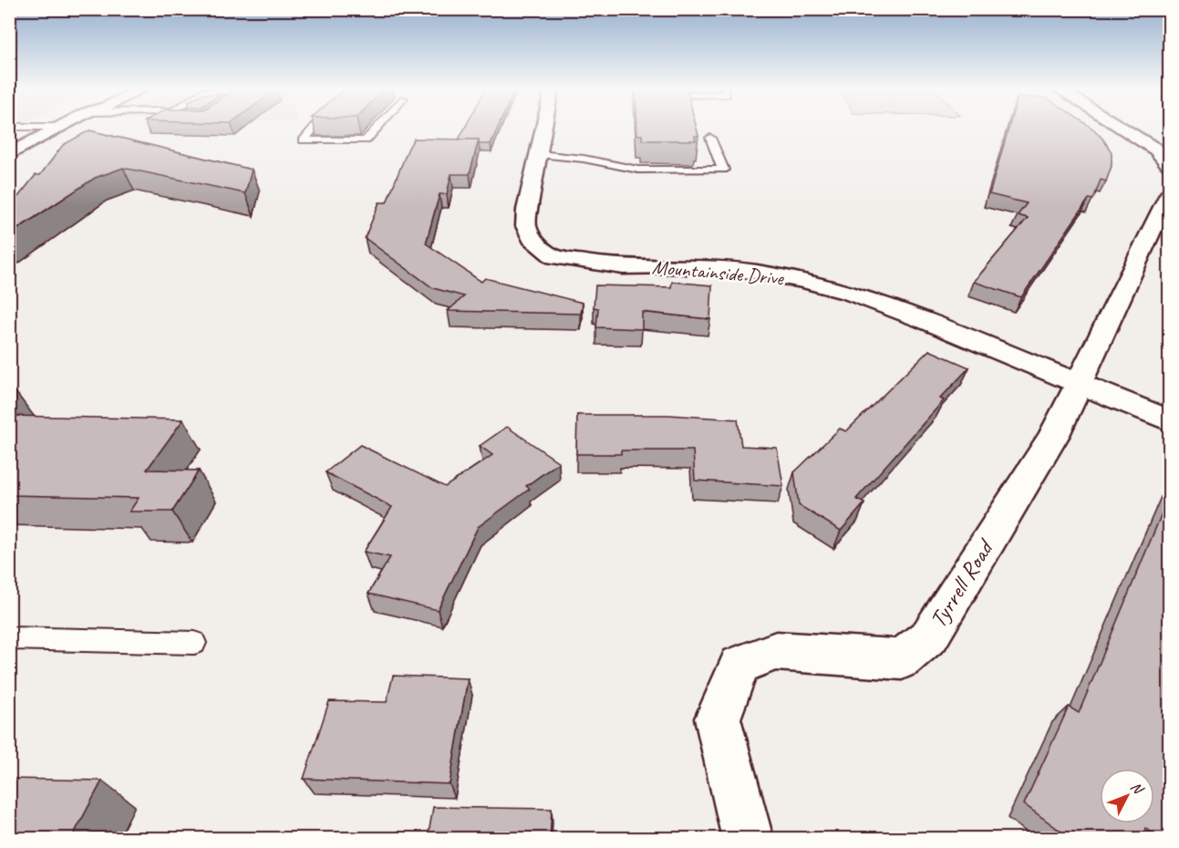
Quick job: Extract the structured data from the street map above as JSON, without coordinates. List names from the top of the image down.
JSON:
{
  "streets": {
    "street": ["Mountainside Drive", "Tyrrell Road"]
  },
  "crossings": [
    ["Mountainside Drive", "Tyrrell Road"]
  ],
  "north": "top right"
}
